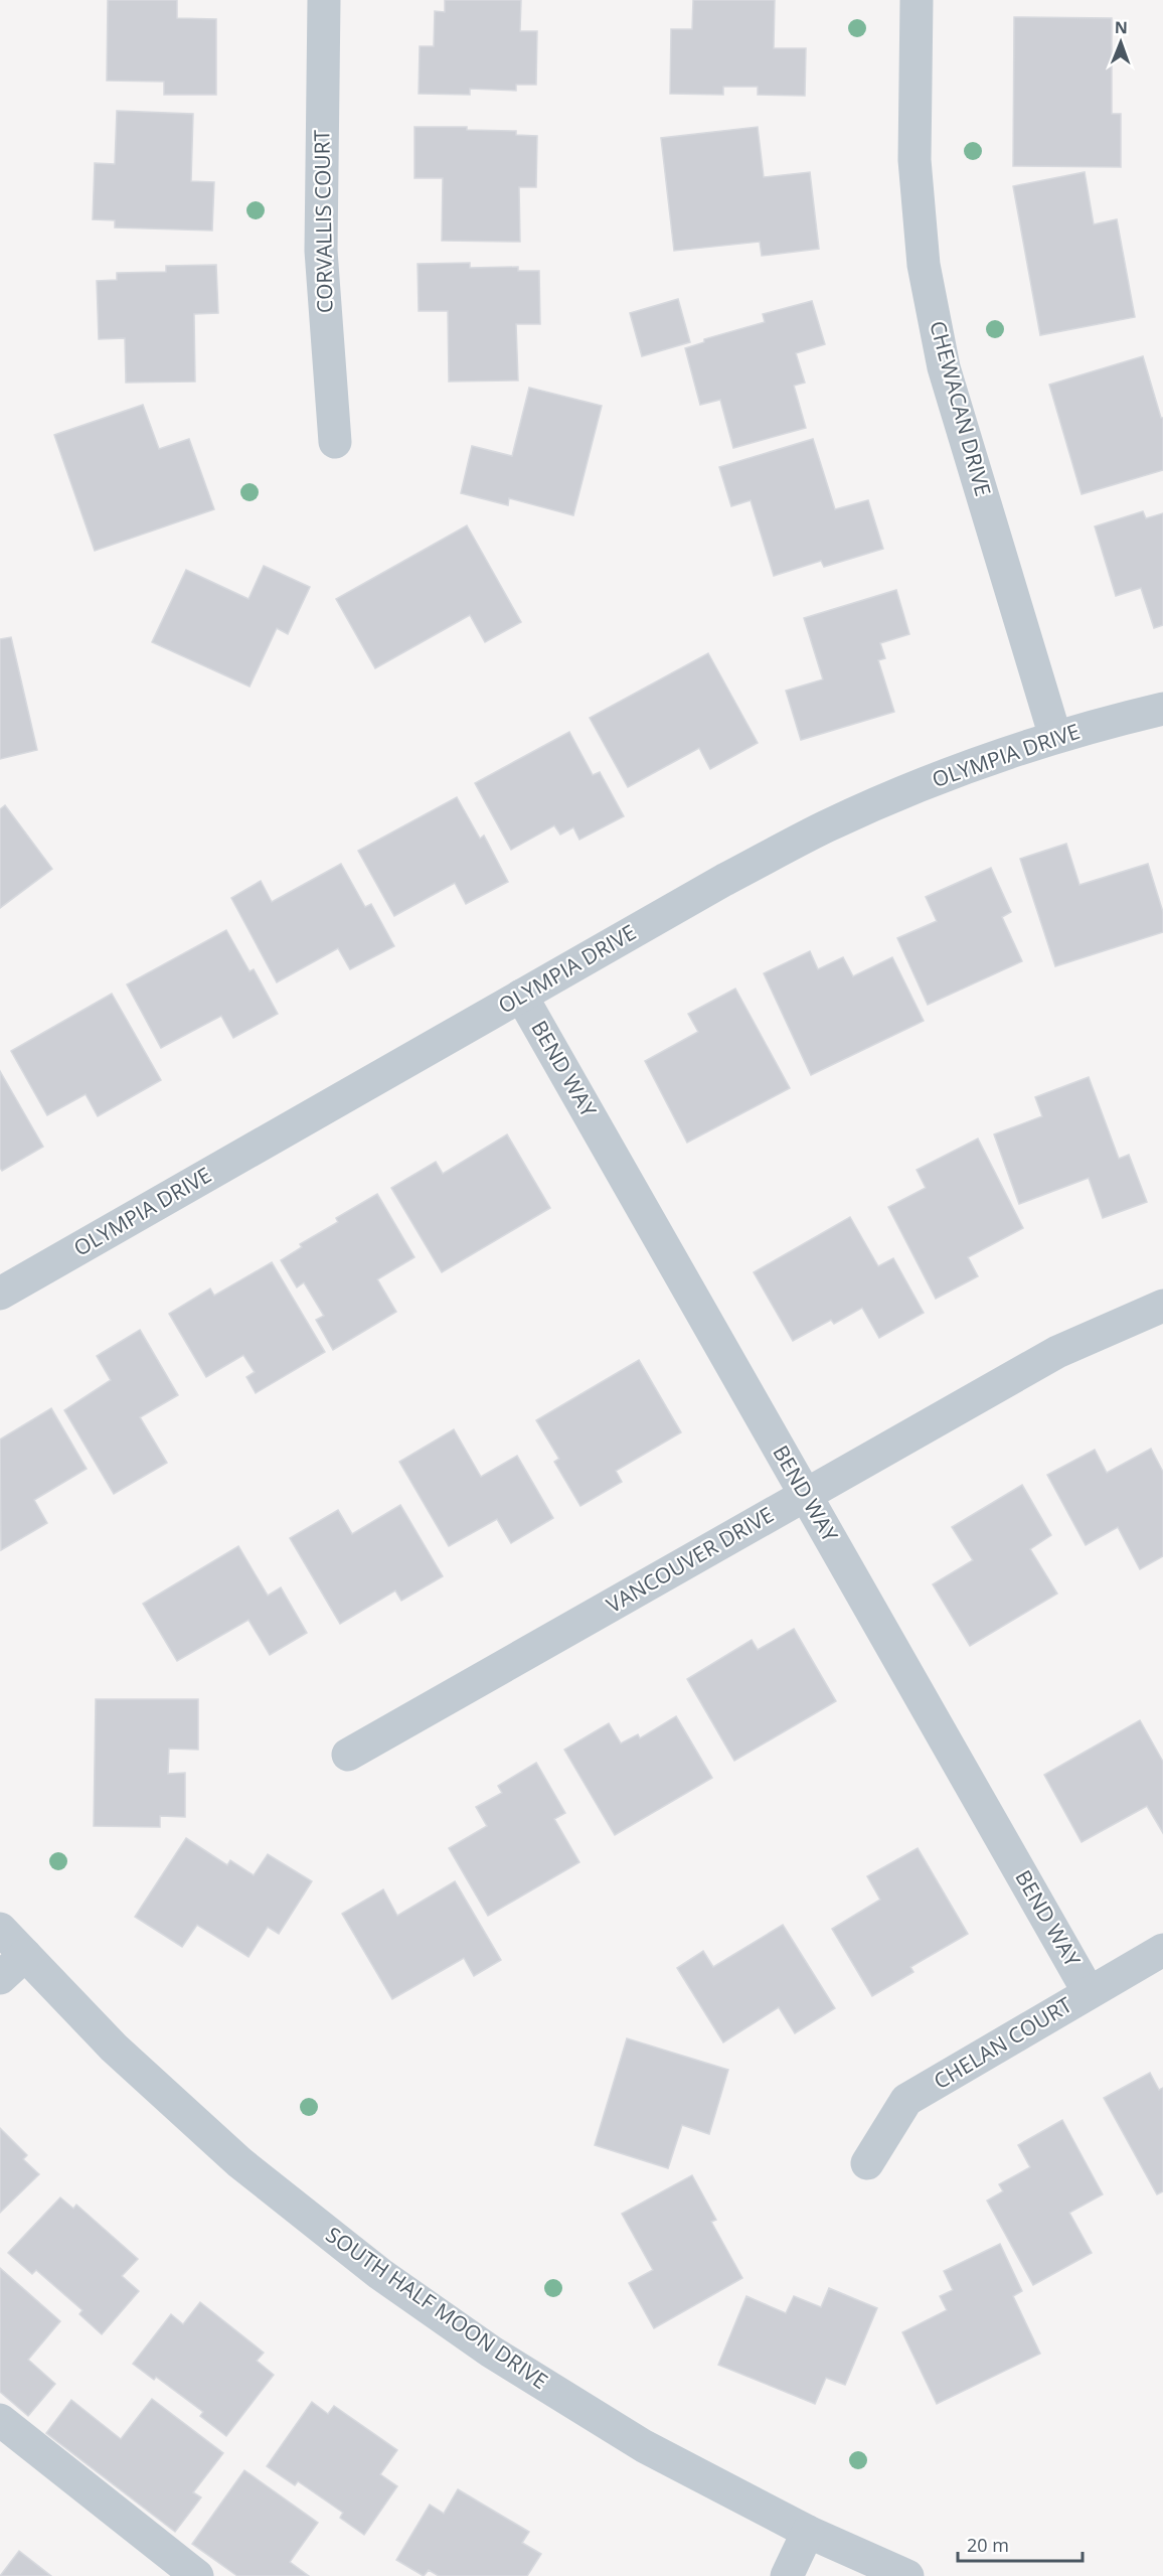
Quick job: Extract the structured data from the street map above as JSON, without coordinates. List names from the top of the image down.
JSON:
{
  "streets": {
    "street": [
      "CORVALLIS COURT",
      "CHEWACAN DRIVE",
      "OLYMPIA DRIVE",
      "BEND WAY",
      "VANCOUVER DRIVE",
      "CHELAN COURT",
      "SOUTH HALF MOON DRIVE"
    ]
  },
  "crossings": [
    ["CHEWACAN DRIVE", "OLYMPIA DRIVE"],
    ["OLYMPIA DRIVE", "BEND WAY"],
    ["BEND WAY", "VANCOUVER DRIVE"],
    ["BEND WAY", "CHELAN COURT"]
  ],
  "scale_bar": "20 m",
  "north": "top"
}
